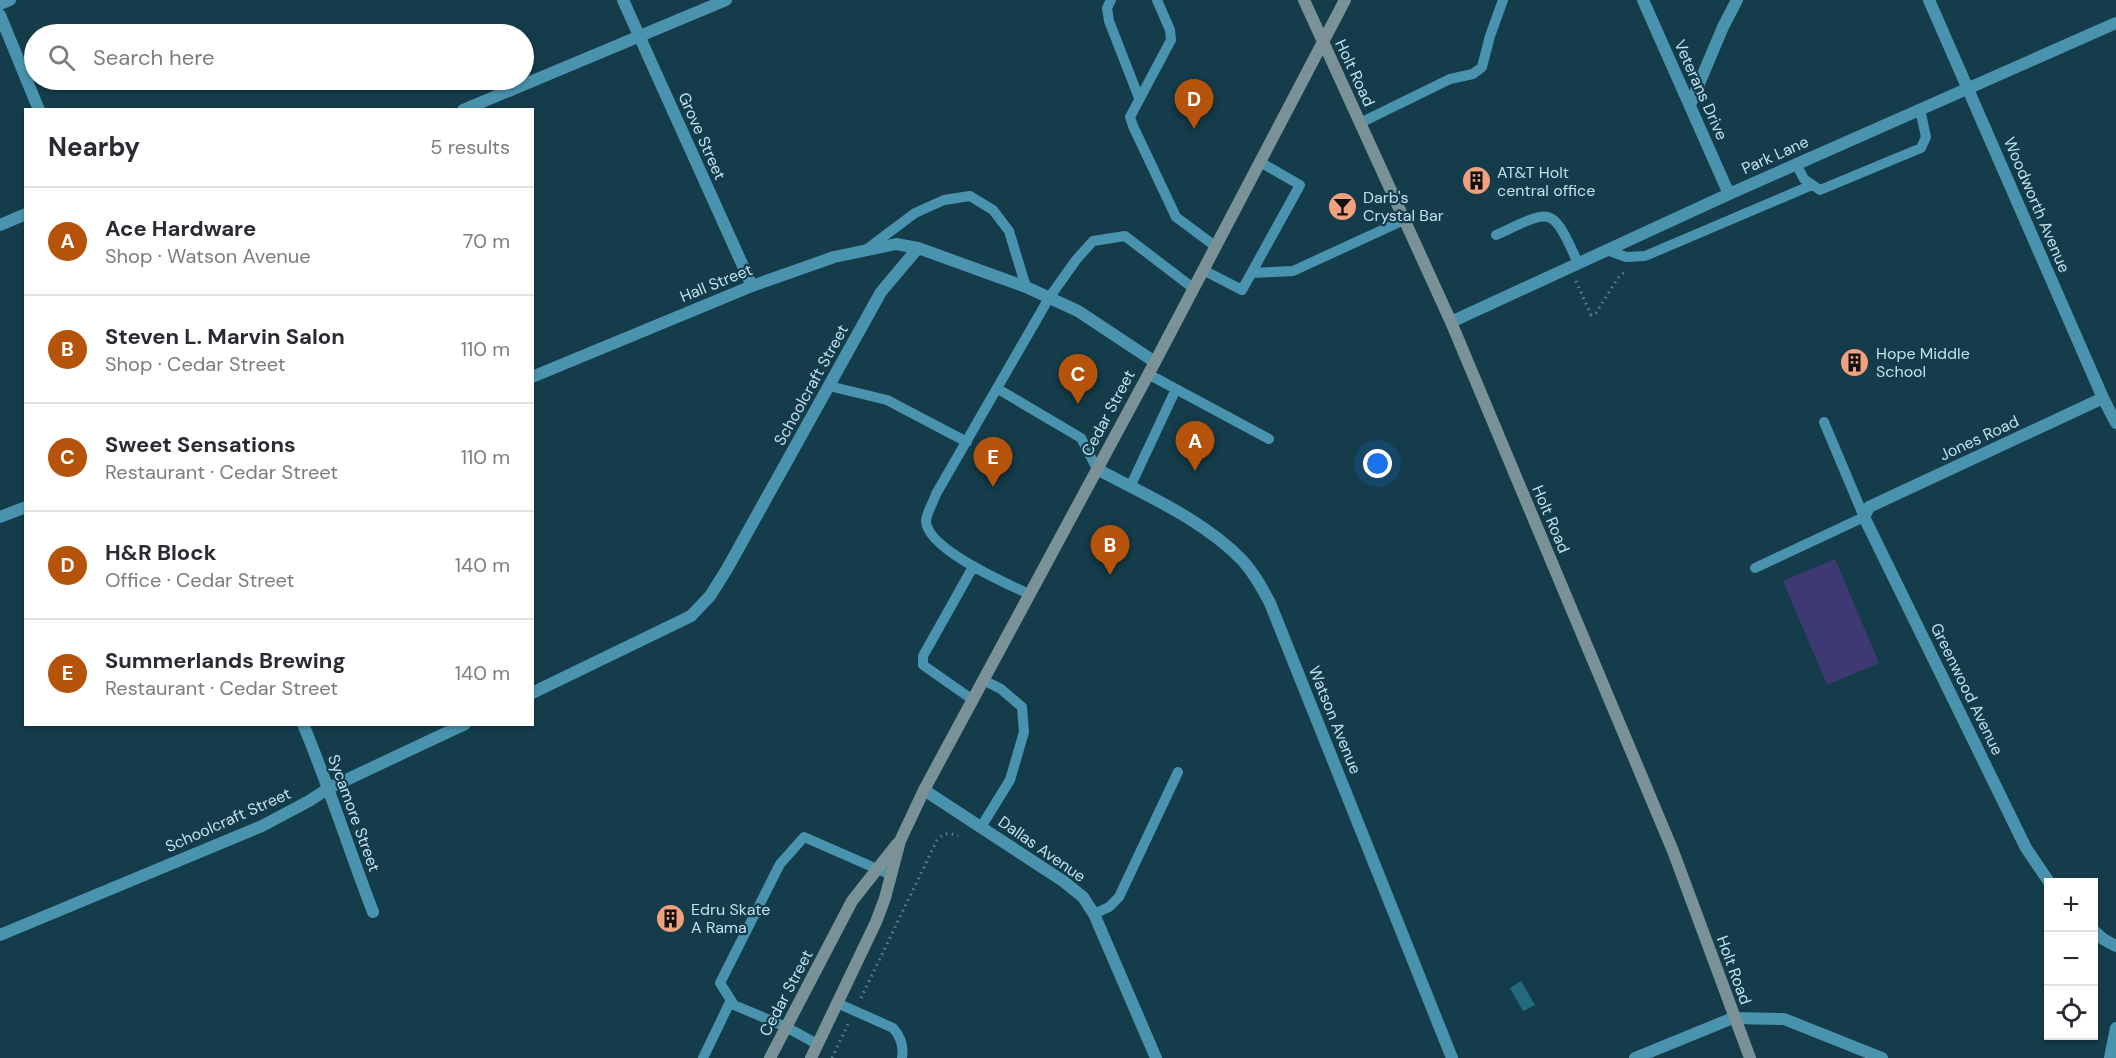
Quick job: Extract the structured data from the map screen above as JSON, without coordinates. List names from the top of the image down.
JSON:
{
  "streets": {
    "main road": ["Holt Road", "Cedar Street"],
    "street": [
      "Veterans Drive",
      "Grove Street",
      "Park Lane",
      "Woodworth Avenue",
      "Hall Street",
      "Schoolcraft Street",
      "Jones Road",
      "Greenwood Avenue",
      "Watson Avenue",
      "Sycamore Street",
      "Dallas Avenue"
    ]
  },
  "crossings": [
    ["Holt Road", "Park Lane"],
    ["Holt Road", "Cedar Street"],
    ["Veterans Drive", "Park Lane"],
    ["Grove Street", "Hall Street"],
    ["Park Lane", "Woodworth Avenue"],
    ["Woodworth Avenue", "Jones Road"],
    ["Hall Street", "Schoolcraft Street"],
    ["Schoolcraft Street", "Sycamore Street"],
    ["Cedar Street", "Watson Avenue"],
    ["Cedar Street", "Dallas Avenue"],
    ["Jones Road", "Greenwood Avenue"]
  ],
  "places": {
    "building": ["AT&T Holt central office", "Hope Middle School", "Edru Skate A Rama"],
    "bar": ["Darb's Crystal Bar"]
  },
  "page": {
    "search": "Search here",
    "pins": [
      "D",
      "C",
      "A",
      "E",
      "B"
    ],
    "heading": ["Nearby", "5 results"],
    "list": [
      {
        "mark": "A",
        "name": "Ace Hardware",
        "note": "Shop · Watson Avenue",
        "value": "70 m"
      },
      {
        "mark": "B",
        "name": "Steven L. Marvin Salon",
        "note": "Shop · Cedar Street",
        "value": "110 m"
      },
      {
        "mark": "C",
        "name": "Sweet Sensations",
        "note": "Restaurant · Cedar Street",
        "value": "110 m"
      },
      {
        "mark": "D",
        "name": "H&R Block",
        "note": "Office · Cedar Street",
        "value": "140 m"
      },
      {
        "mark": "E",
        "name": "Summerlands Brewing",
        "note": "Restaurant · Cedar Street",
        "value": "140 m"
      }
    ],
    "map_buttons": ["+", "−"]
  }
}
